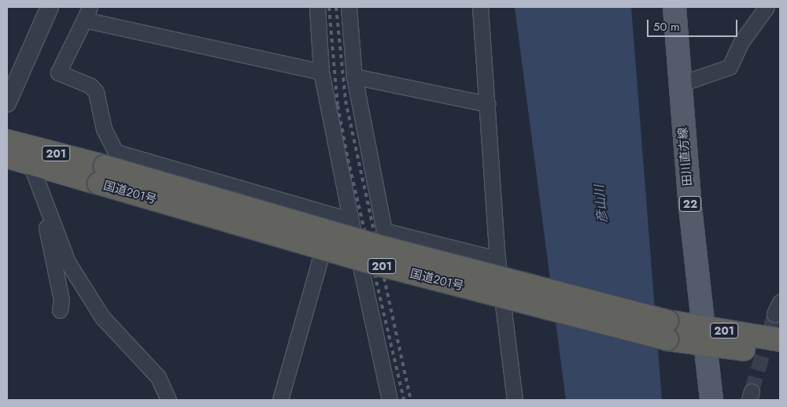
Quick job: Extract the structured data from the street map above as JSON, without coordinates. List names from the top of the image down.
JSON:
{
  "streets": {
    "highway": ["201", "国道201号"],
    "main road": ["田川直方線", "22"]
  },
  "crossings": [
    ["田川直方線", "国道201号"]
  ],
  "water": ["彦山川"],
  "scale_bar": "50 m"
}
